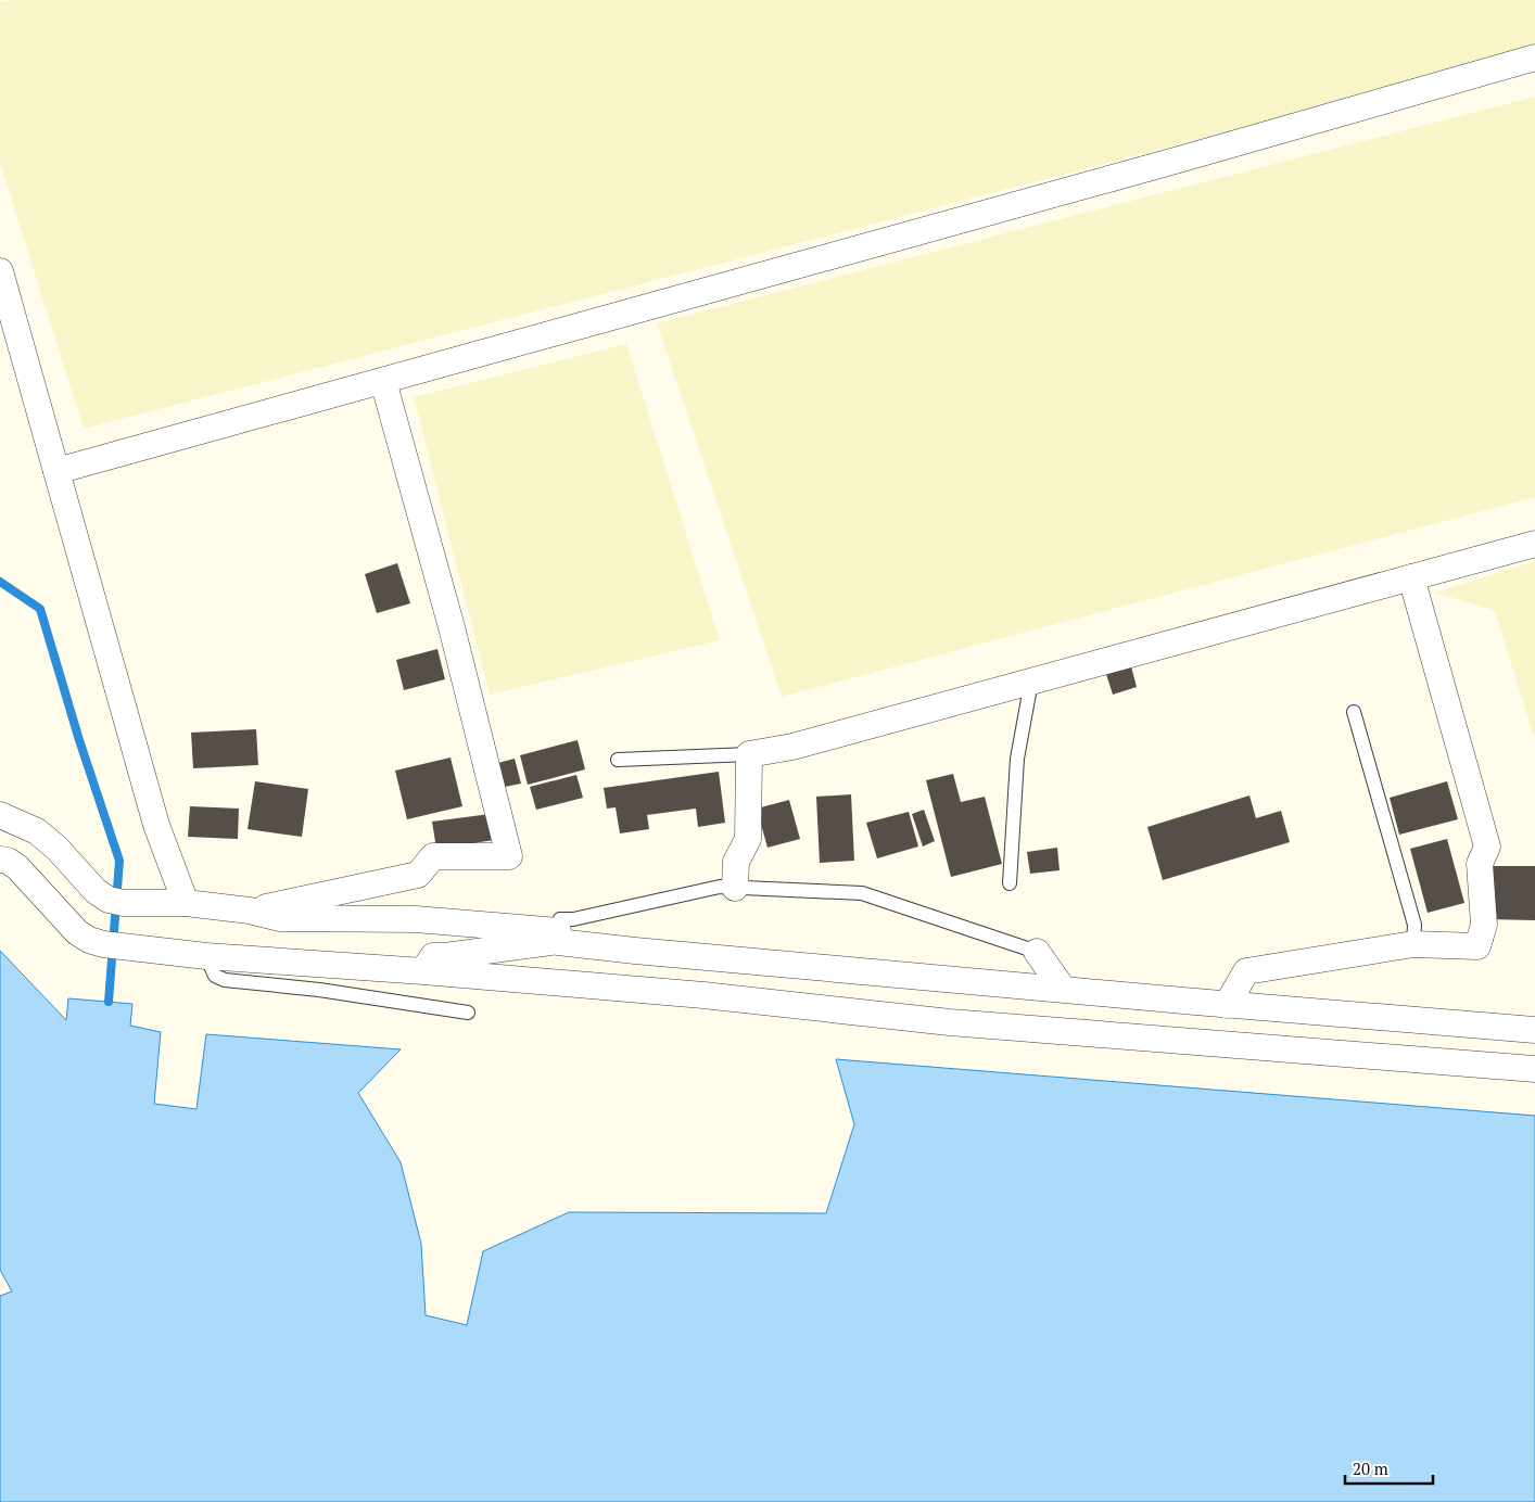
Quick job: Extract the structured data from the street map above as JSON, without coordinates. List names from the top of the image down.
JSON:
{
  "scale_bar": "20 m"
}
